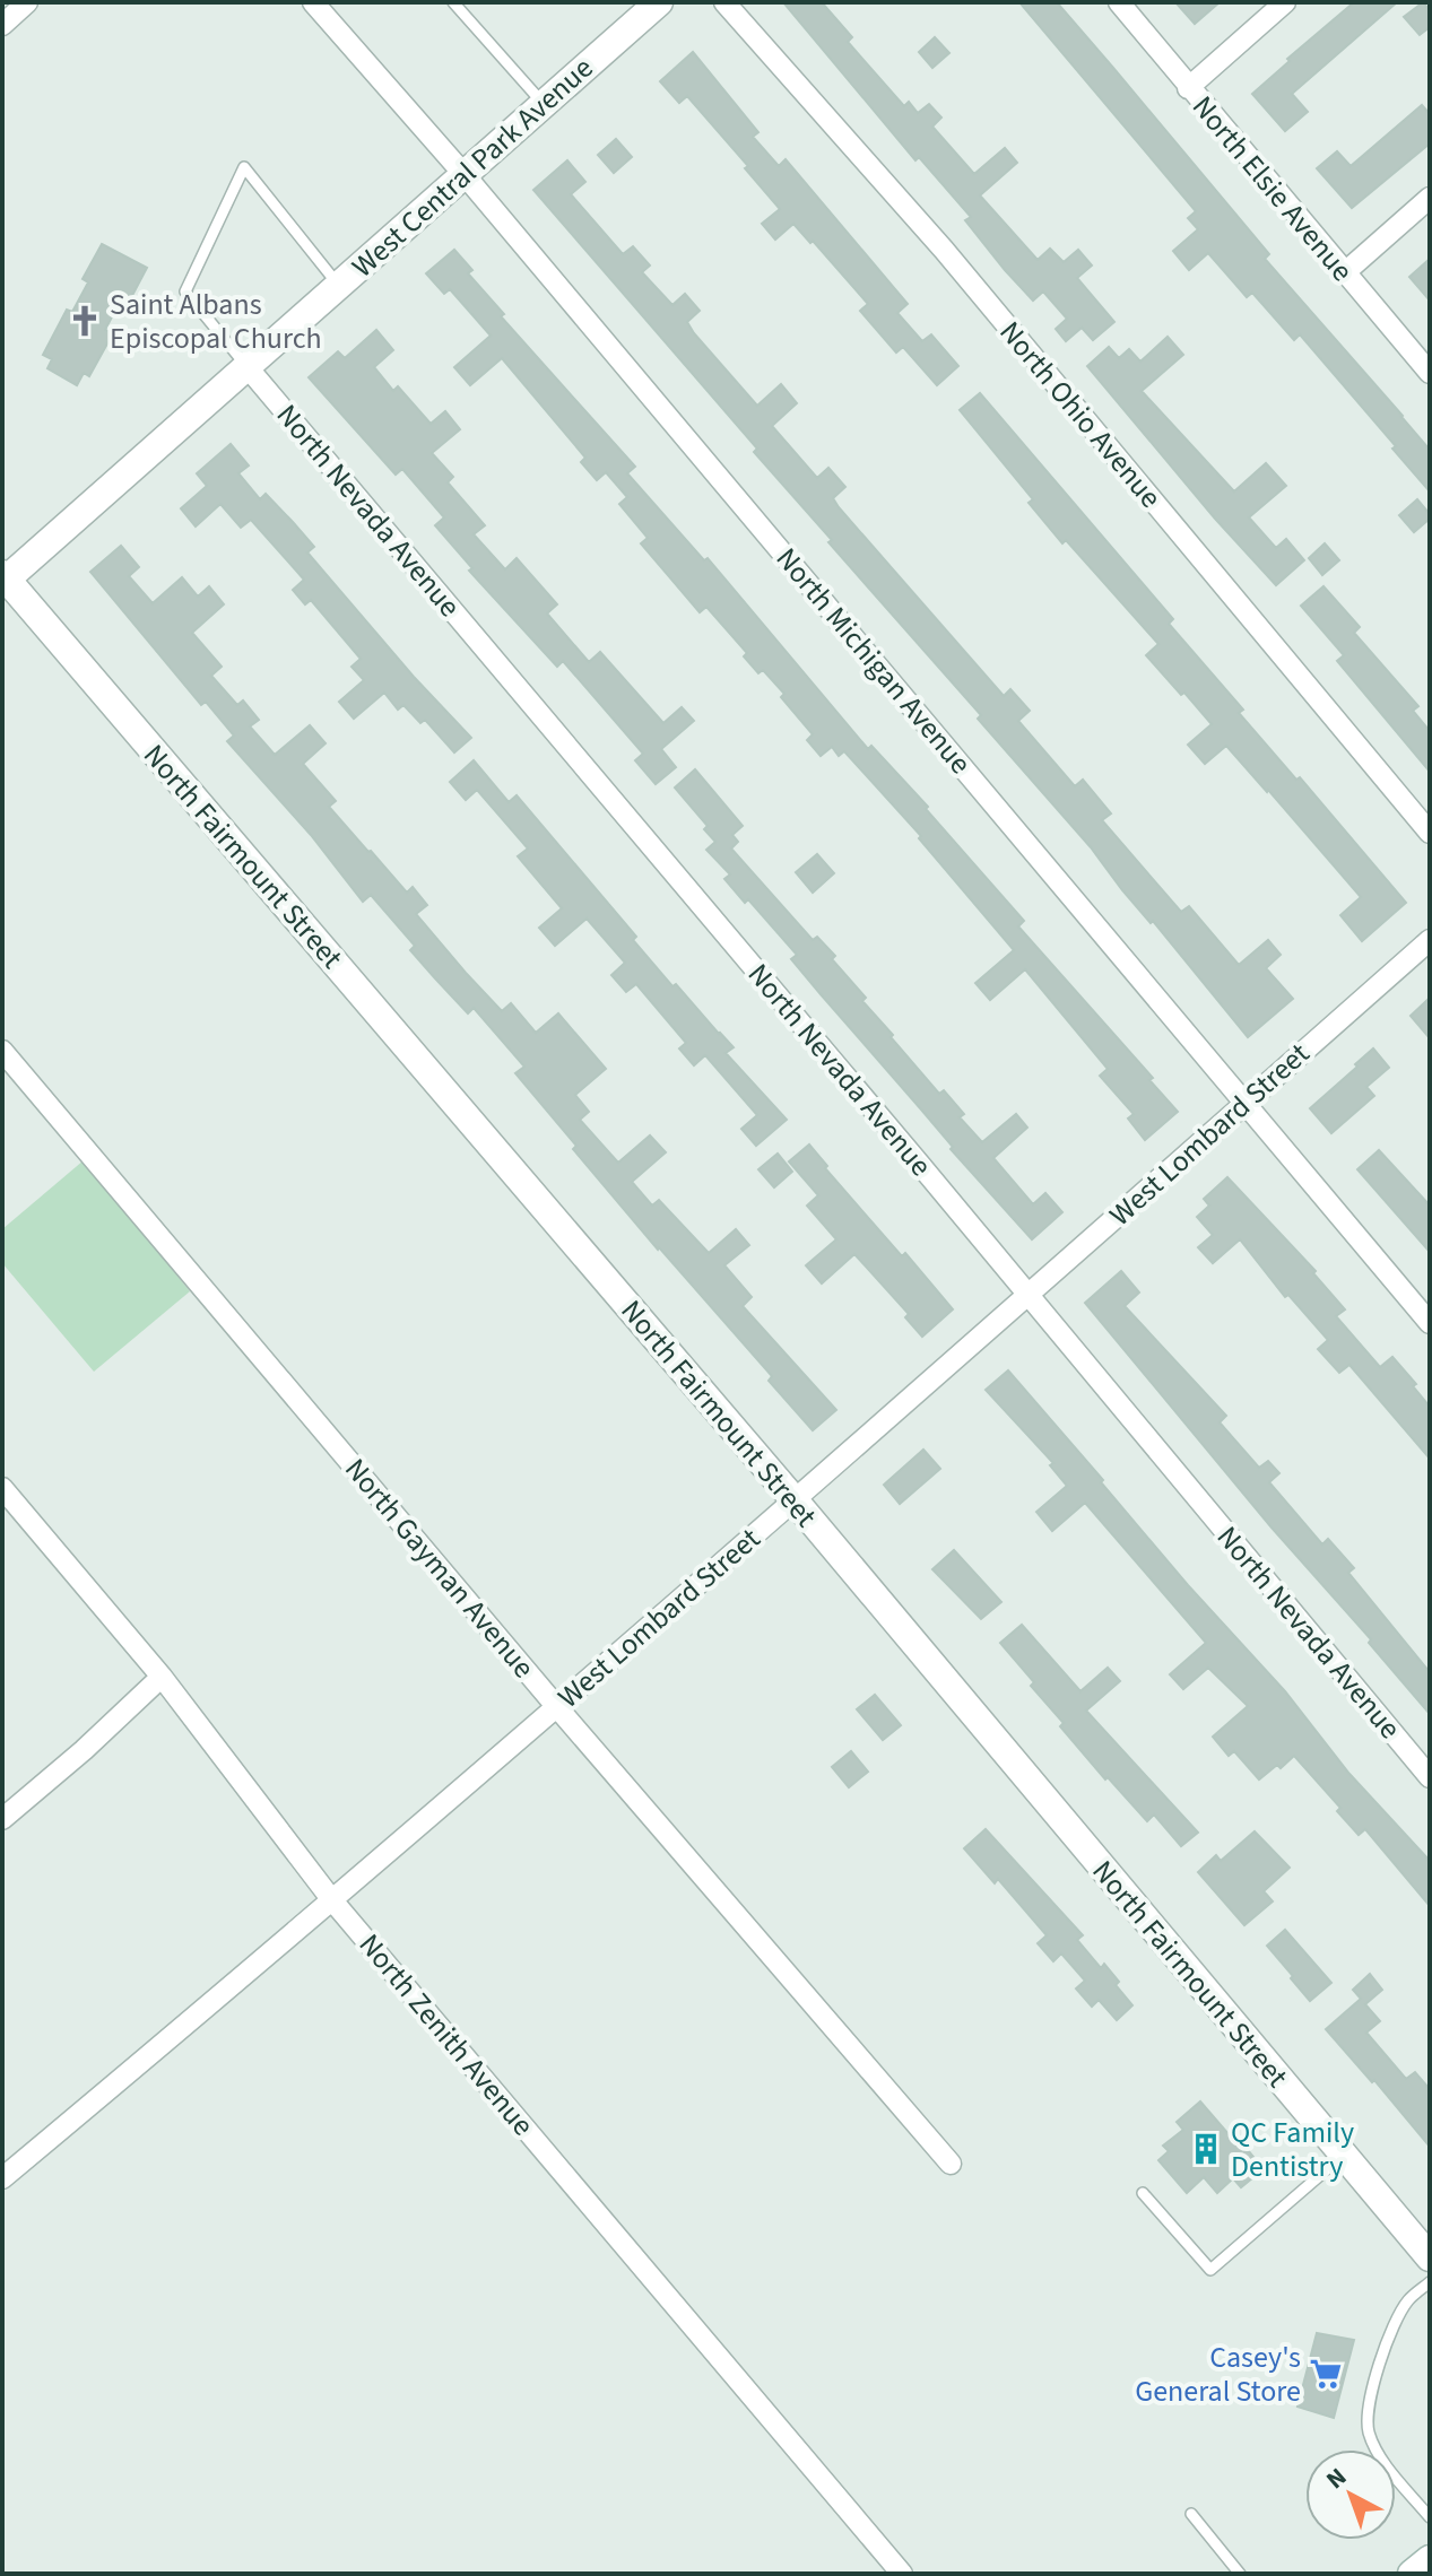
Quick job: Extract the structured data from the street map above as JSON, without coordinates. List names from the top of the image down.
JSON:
{
  "streets": {
    "street": [
      "West Central Park Avenue",
      "North Elsie Avenue",
      "North Ohio Avenue",
      "North Nevada Avenue",
      "North Michigan Avenue",
      "North Fairmount Street",
      "West Lombard Street",
      "North Gayman Avenue",
      "North Zenith Avenue"
    ]
  },
  "crossings": [
    ["West Central Park Avenue", "North Nevada Avenue"],
    ["West Central Park Avenue", "North Michigan Avenue"],
    ["West Central Park Avenue", "North Fairmount Street"],
    ["North Nevada Avenue", "West Lombard Street"],
    ["North Michigan Avenue", "West Lombard Street"],
    ["North Fairmount Street", "West Lombard Street"],
    ["West Lombard Street", "North Gayman Avenue"],
    ["West Lombard Street", "North Zenith Avenue"]
  ],
  "places": {
    "church": ["Saint Albans Episcopal Church"],
    "building": ["QC Family Dentistry"],
    "supermarket": ["Casey's General Store"]
  },
  "north": "top left"
}
